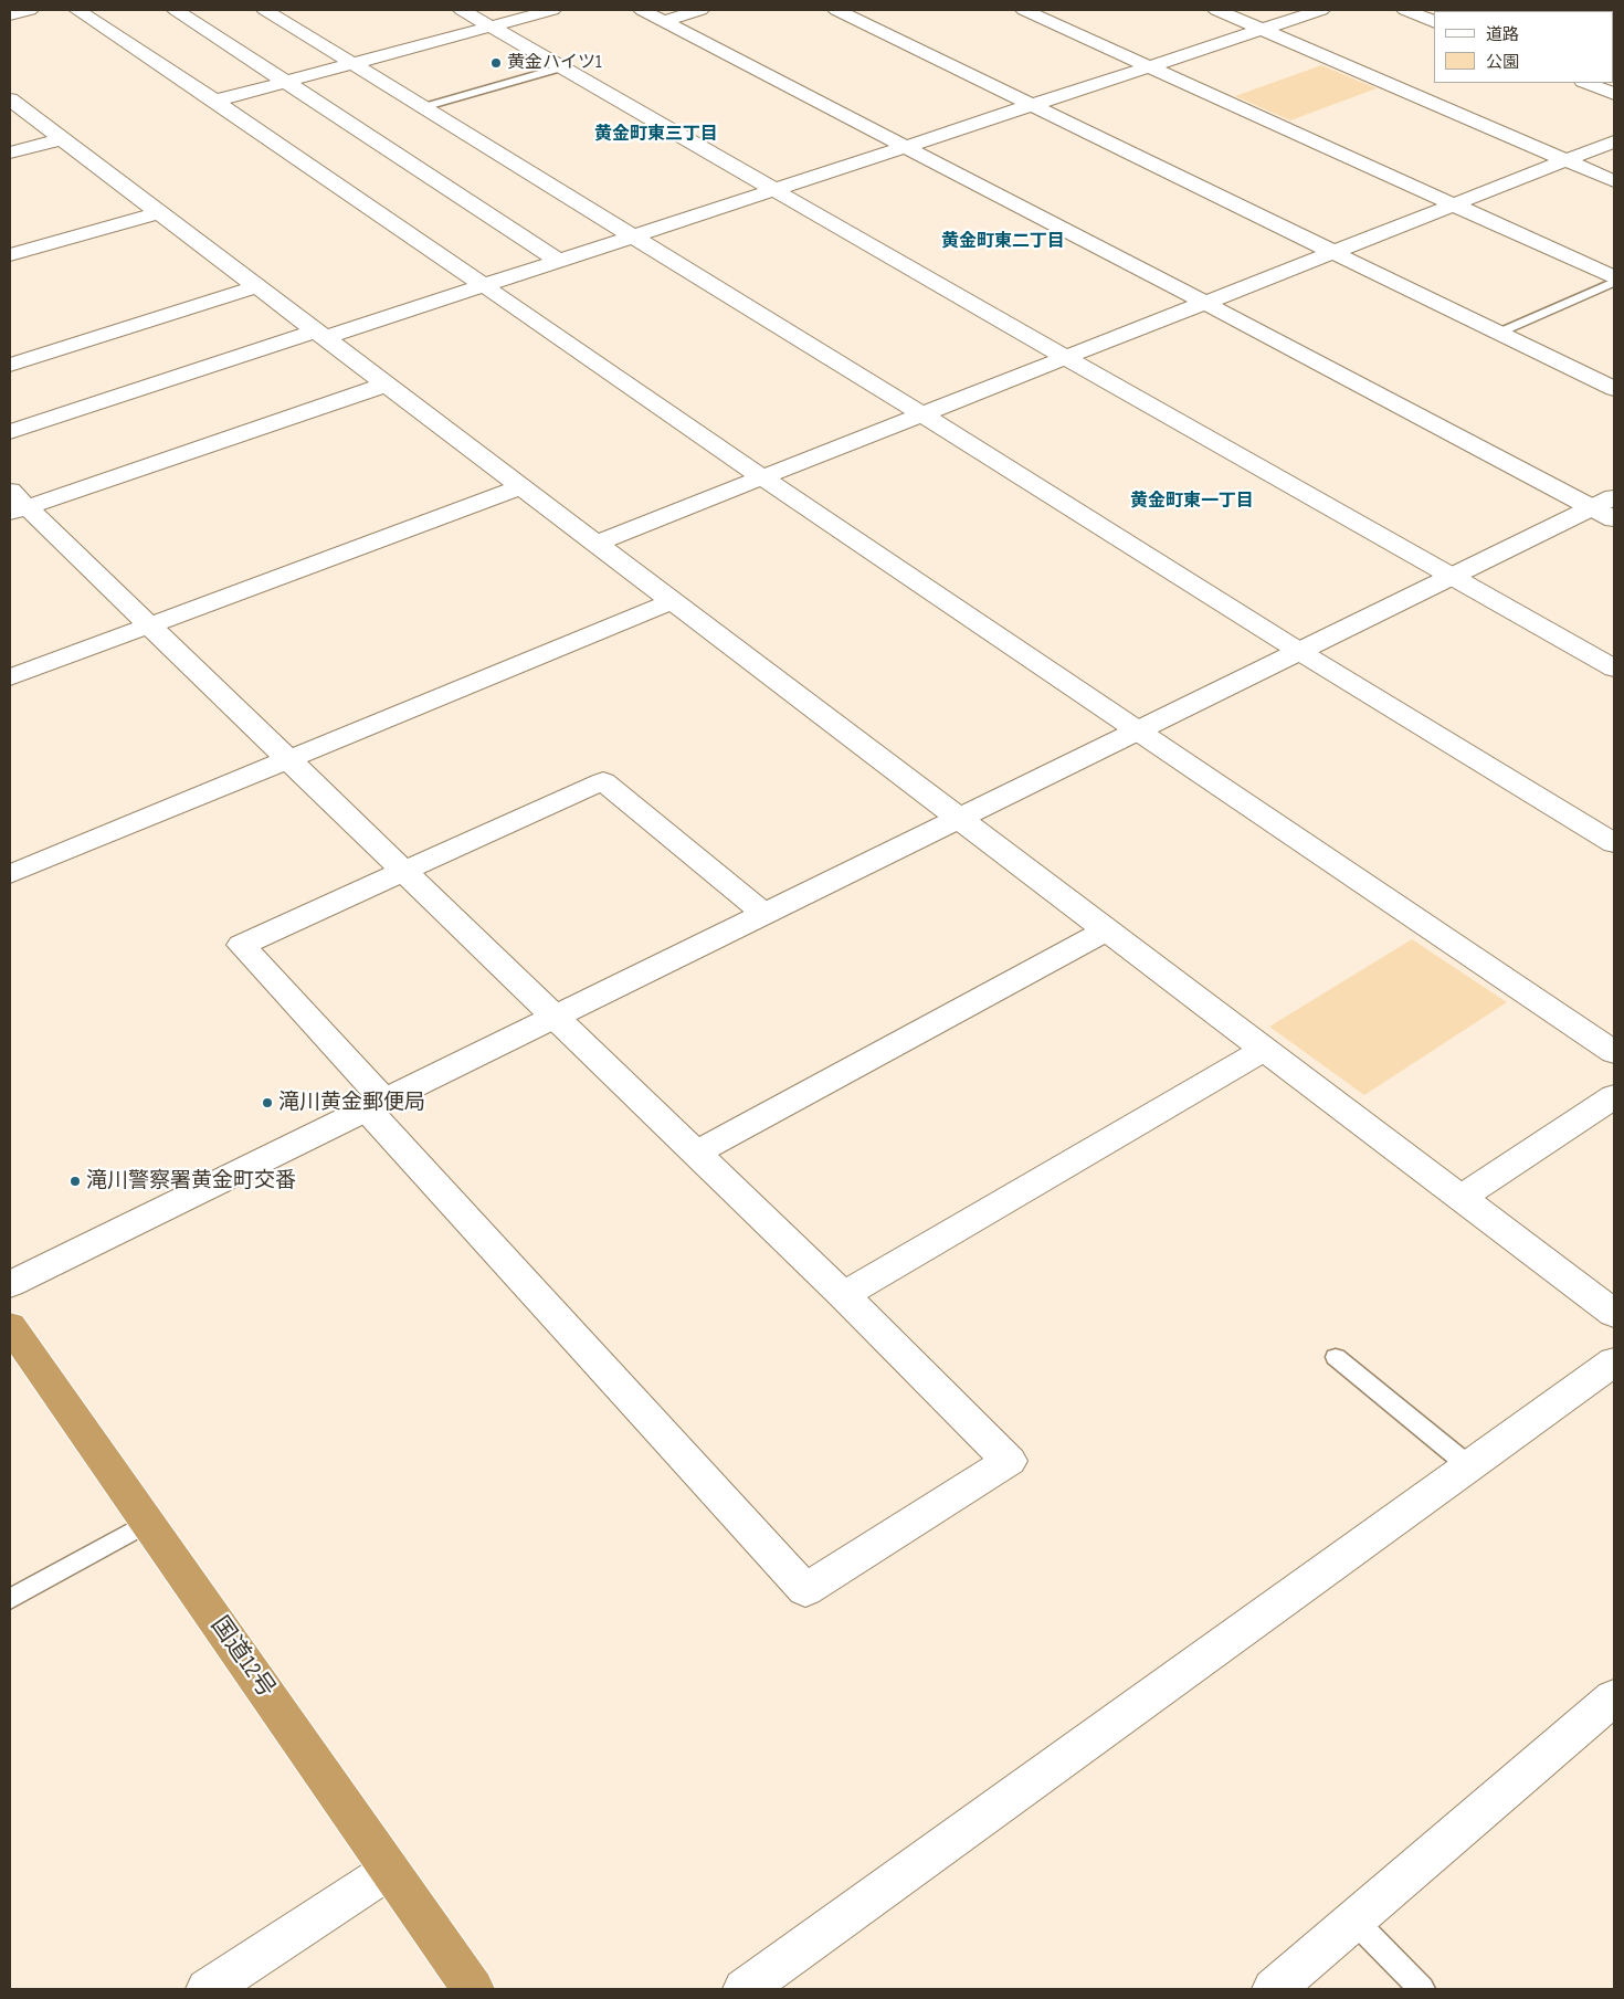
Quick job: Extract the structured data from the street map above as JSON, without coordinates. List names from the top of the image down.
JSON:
{
  "streets": {
    "highway": ["国道12号"]
  },
  "districts": ["黄金町東三丁目", "黄金町東二丁目", "黄金町東一丁目"],
  "places": ["黄金ハイツ1", "滝川黄金郵便局", "滝川警察署黄金町交番"],
  "legend": ["道路", "公園"]
}
